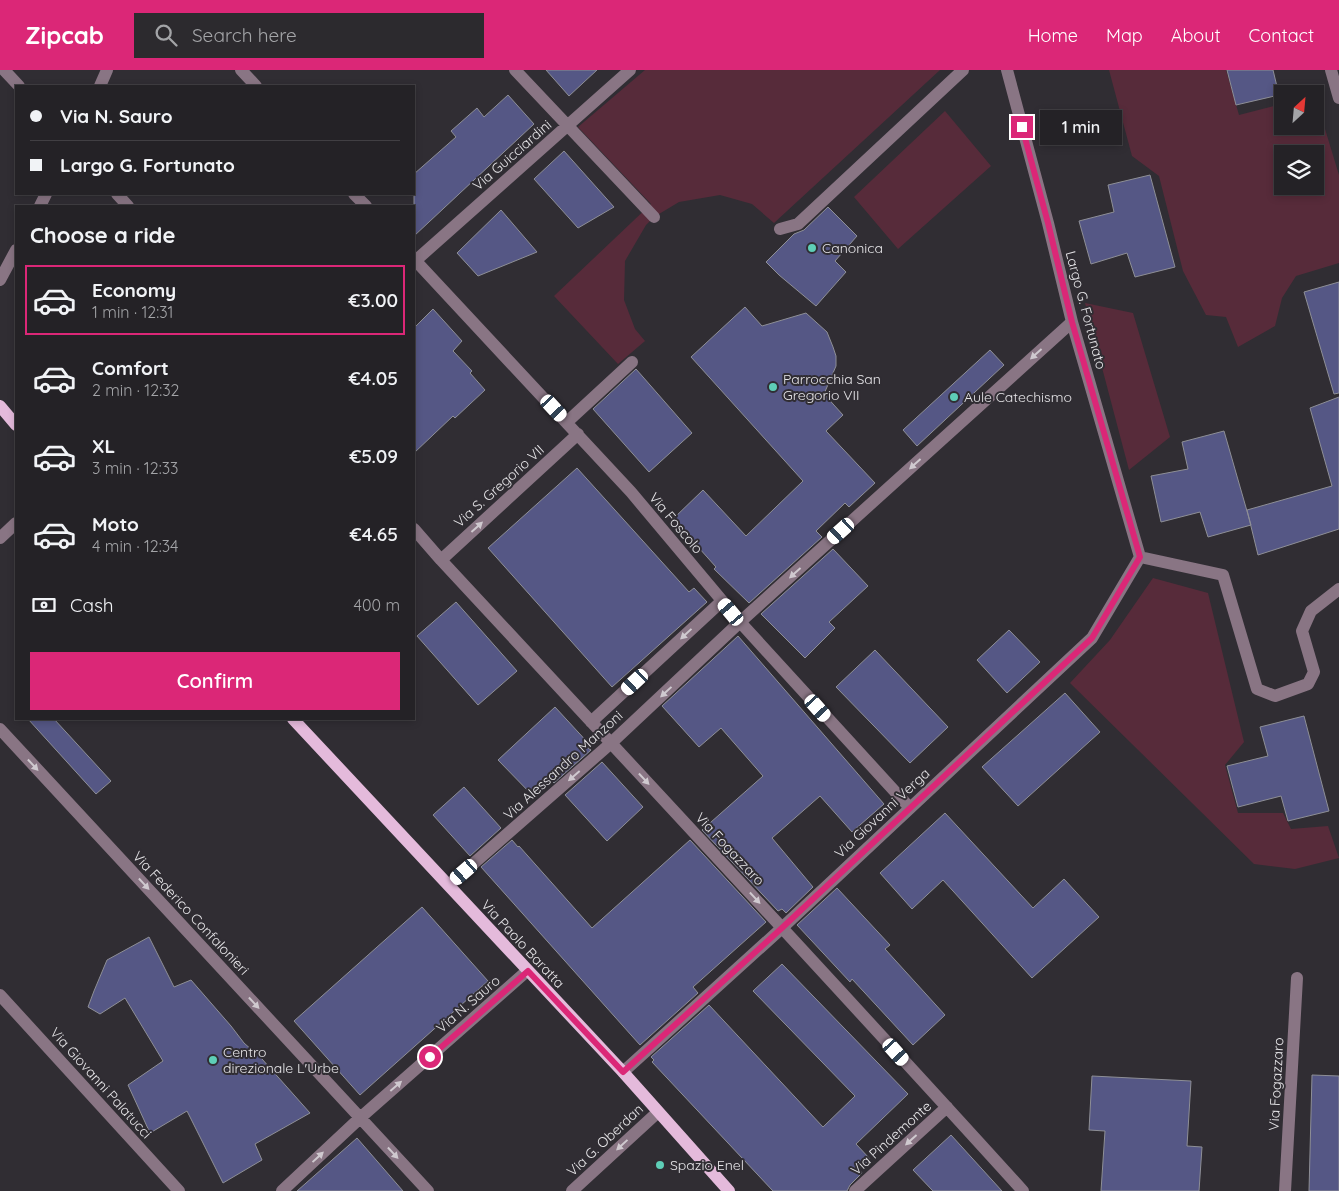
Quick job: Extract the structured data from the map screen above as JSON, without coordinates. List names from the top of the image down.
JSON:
{
  "streets": {
    "main road": ["Via Paolo Baratta"],
    "street": [
      "Via Guicciardini",
      "Largo G. Fortunato",
      "Via S. Gregorio VII",
      "Via Foscolo",
      "Via Alessandro Manzoni",
      "Via Giovanni Verga",
      "Via Fogazzaro",
      "Via Federico Confalonieri",
      "Via N. Sauro",
      "Via Giovanni Palatucci",
      "Via Pindemonte",
      "Via G. Oberdan"
    ]
  },
  "crossings": [
    ["Largo G. Fortunato", "Via Alessandro Manzoni"],
    ["Largo G. Fortunato", "Via Giovanni Verga"],
    ["Via S. Gregorio VII", "Via Foscolo"],
    ["Via S. Gregorio VII", "Via Fogazzaro"],
    ["Via Foscolo", "Via Alessandro Manzoni"],
    ["Via Foscolo", "Via Giovanni Verga"],
    ["Via Alessandro Manzoni", "Via Fogazzaro"],
    ["Via Alessandro Manzoni", "Via Paolo Baratta"],
    ["Via Giovanni Verga", "Via Fogazzaro"],
    ["Via Giovanni Verga", "Via Paolo Baratta"],
    ["Via Fogazzaro", "Via Pindemonte"],
    ["Via Federico Confalonieri", "Via N. Sauro"],
    ["Via Paolo Baratta", "Via N. Sauro"],
    ["Via Paolo Baratta", "Via G. Oberdan"]
  ],
  "one_way": [
    "Via S. Gregorio VII",
    "Via Alessandro Manzoni",
    "Via Federico Confalonieri",
    "Via N. Sauro",
    "Via Pindemonte",
    "Via G. Oberdan"
  ],
  "places": [
    "Canonica",
    "Parrocchia San Gregorio VII",
    "Aule Catechismo",
    "Centro direzionale L'Urbe",
    "Spazio Enel"
  ],
  "north": "top right",
  "page": {
    "header": "Zipcab",
    "search": "Search here",
    "nav": [
      "Home",
      "Map",
      "About",
      "Contact"
    ],
    "banner": ["Via N. Sauro", "Largo G. Fortunato"],
    "bubble": "1 min",
    "heading": "Choose a ride",
    "list": [
      {
        "name": "Economy",
        "note": "1 min · 12:31",
        "value": "€3.00"
      },
      {
        "name": "Comfort",
        "note": "2 min · 12:32",
        "value": "€4.05"
      },
      {
        "name": "XL",
        "note": "3 min · 12:33",
        "value": "€5.09"
      },
      {
        "name": "Moto",
        "note": "4 min · 12:34",
        "value": "€4.65"
      }
    ],
    "pay": ["Cash", "400 m"],
    "buttons": "Confirm"
  }
}
